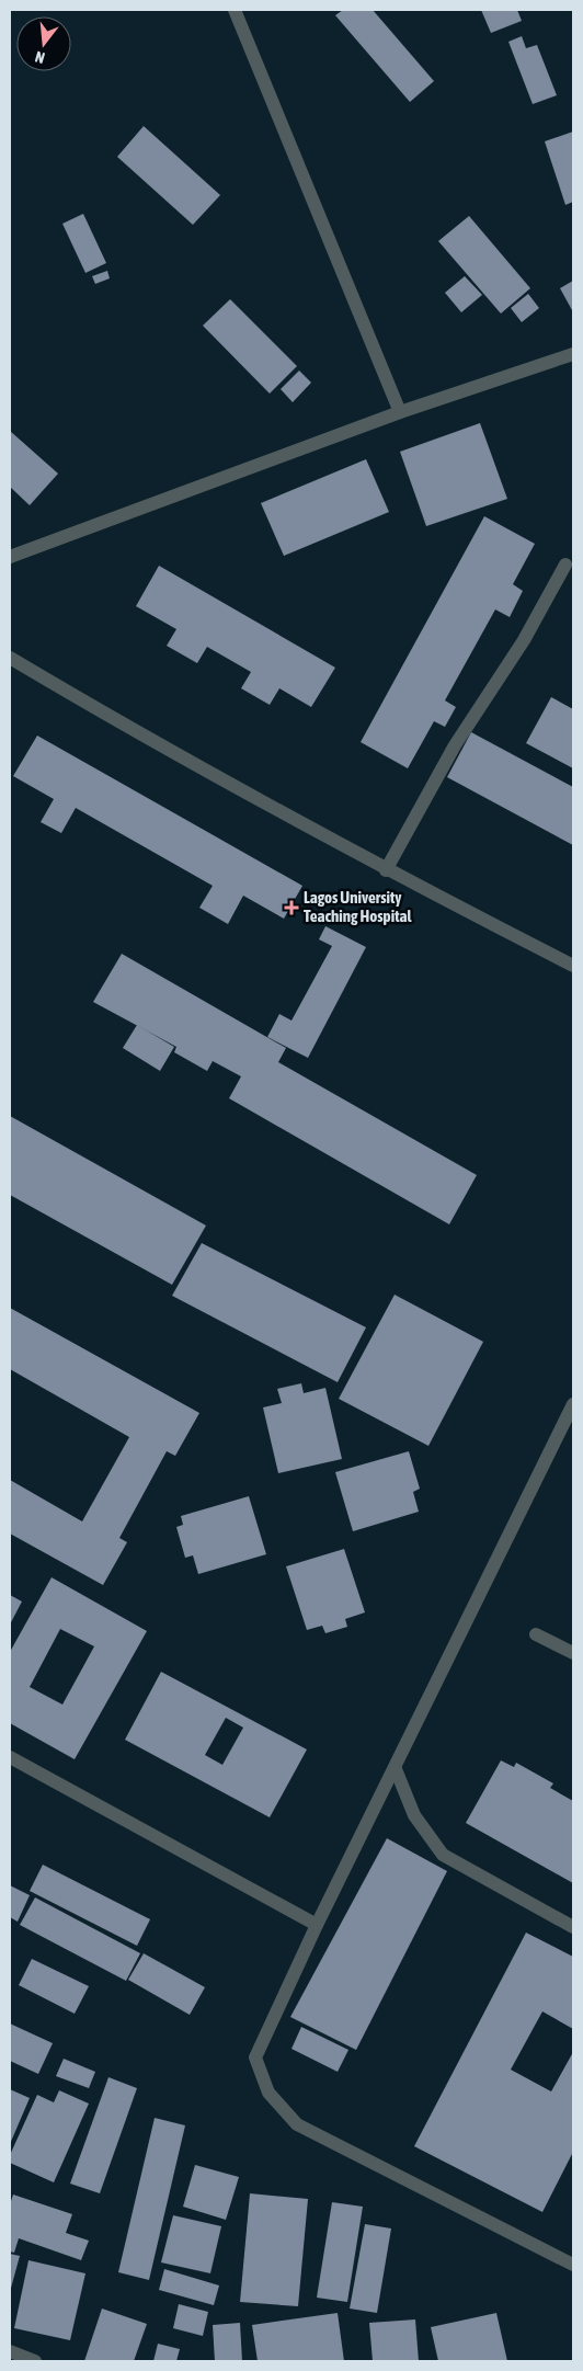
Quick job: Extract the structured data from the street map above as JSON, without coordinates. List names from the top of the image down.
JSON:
{
  "places": {
    "health": ["Lagos University Teaching Hospital"]
  },
  "north": "bottom"
}
